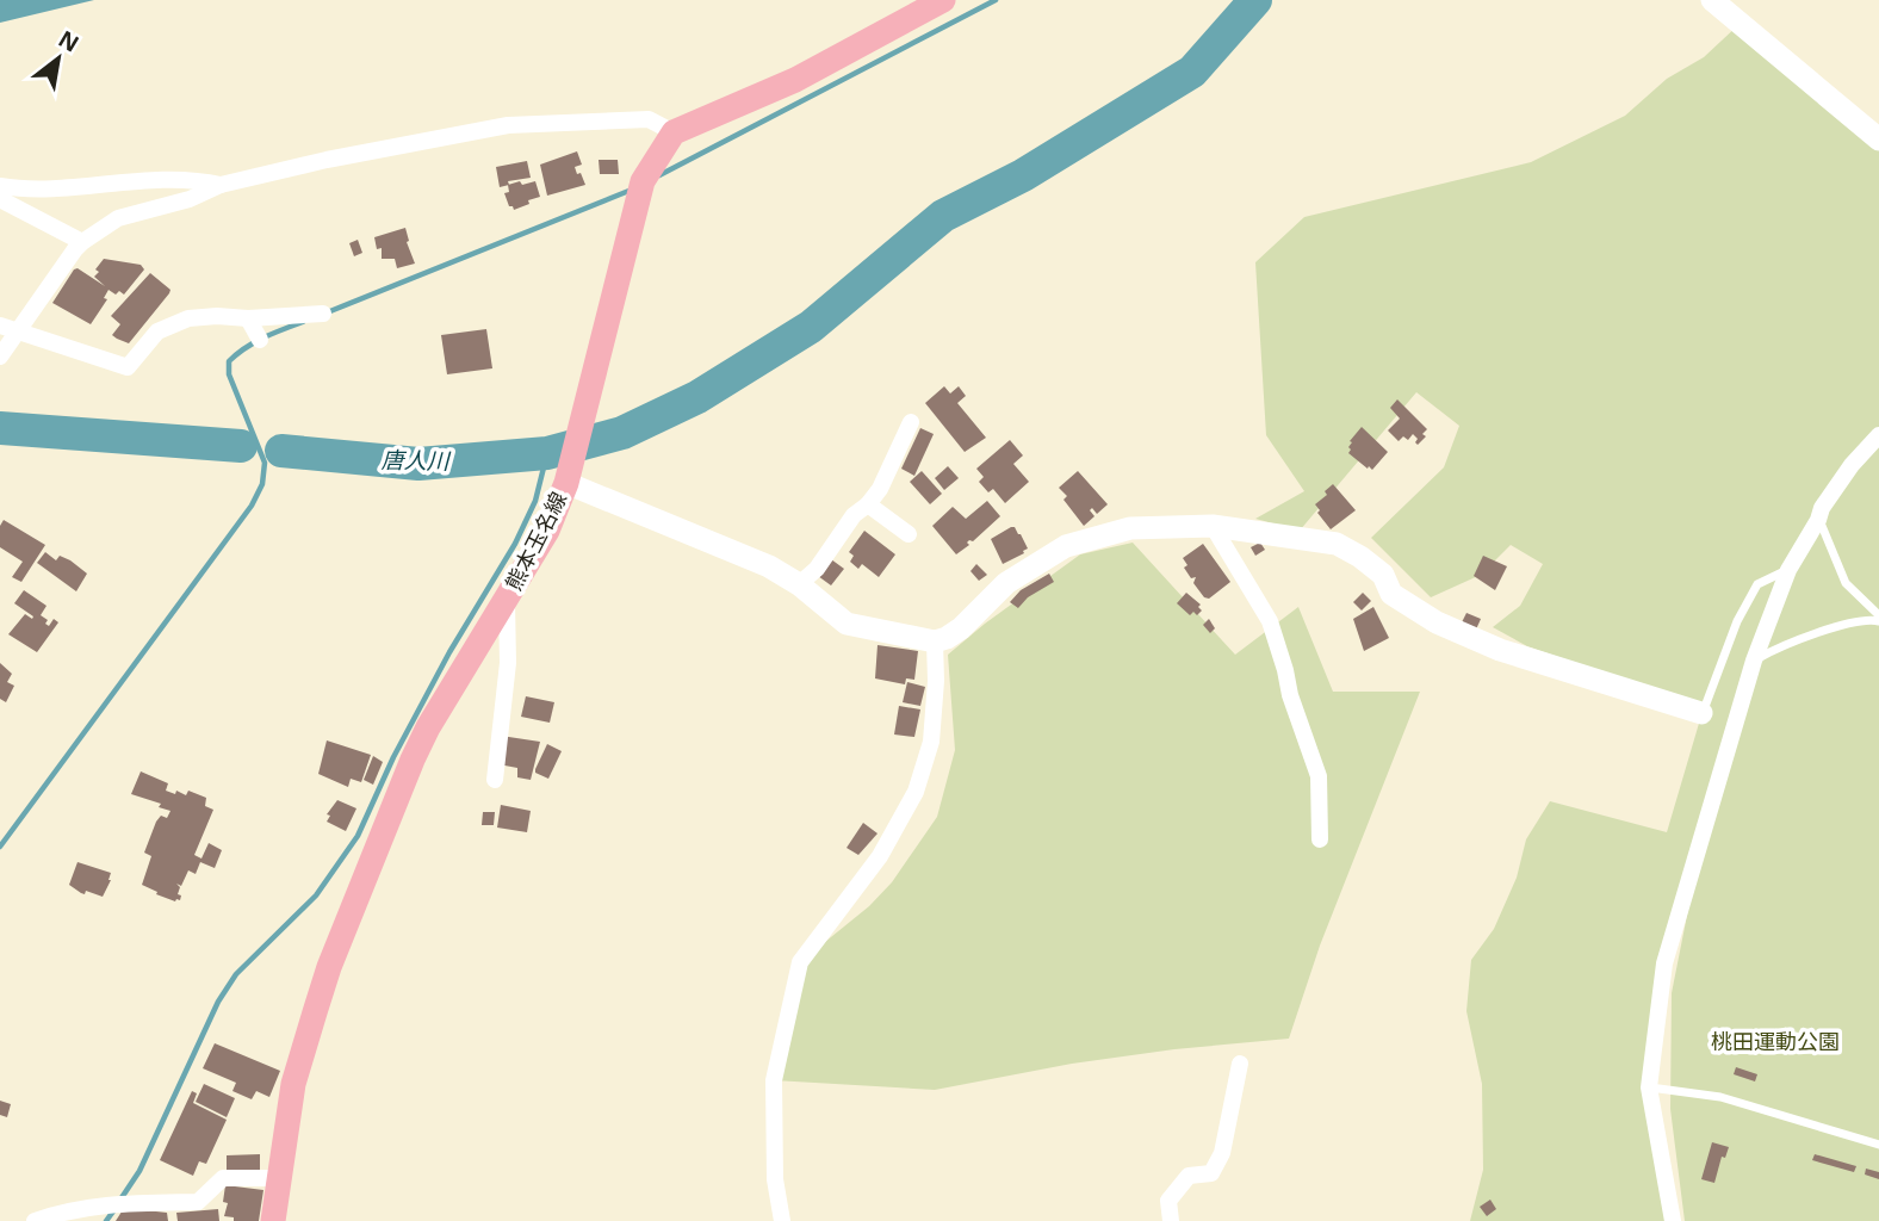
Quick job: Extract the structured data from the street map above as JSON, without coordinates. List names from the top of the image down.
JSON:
{
  "streets": {
    "main road": ["熊本玉名線"]
  },
  "water": ["唐人川"],
  "parks": ["桃田運動公園"],
  "north": "top right"
}
